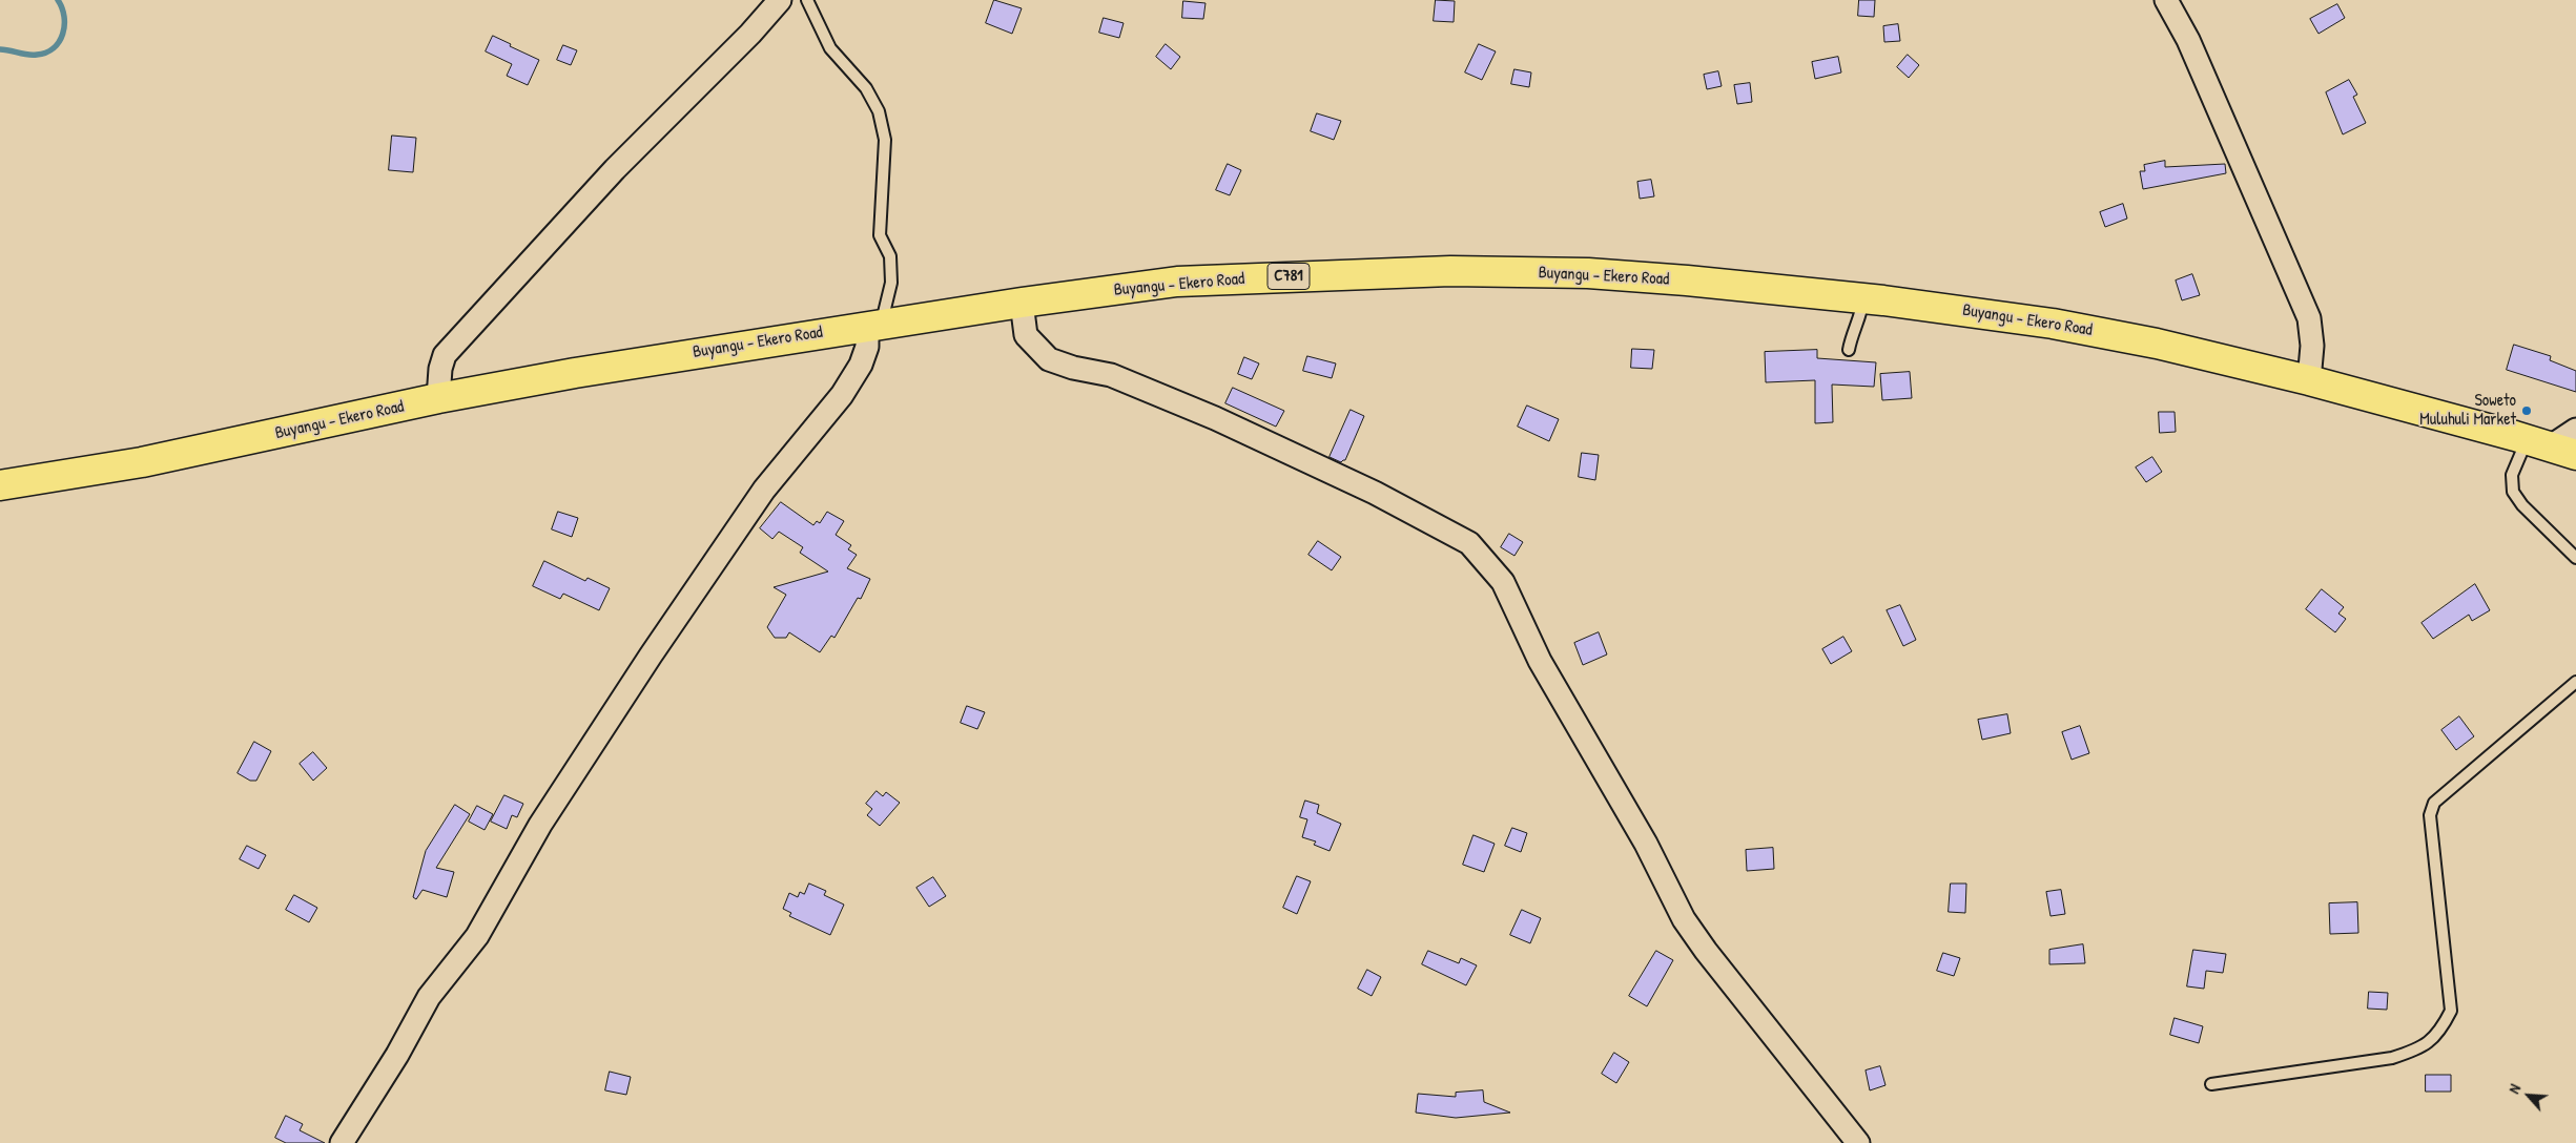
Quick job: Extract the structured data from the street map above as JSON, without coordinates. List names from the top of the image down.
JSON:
{
  "streets": {
    "main road": ["C781", "Buyangu - Ekero Road"]
  },
  "places": ["Soweto Muluhuli Market"],
  "north": "top left"
}
